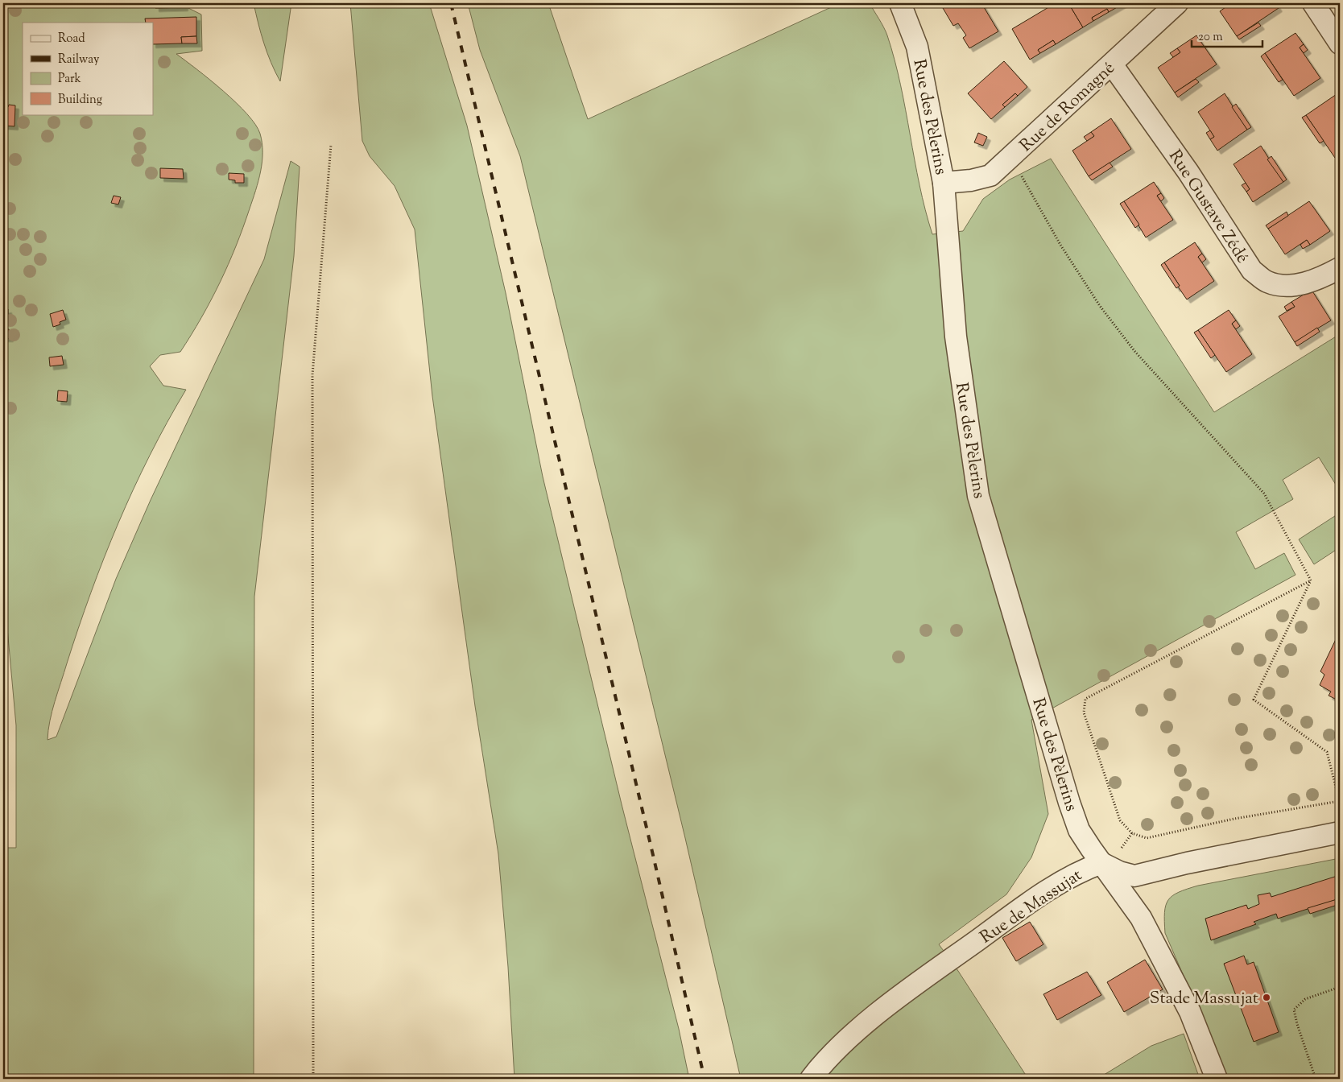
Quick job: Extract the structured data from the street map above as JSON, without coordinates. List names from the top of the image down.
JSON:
{
  "streets": {
    "street": [
      "Rue de Romagné",
      "Rue des Pèlerins",
      "Rue Gustave Zédé",
      "Rue de Massujat"
    ]
  },
  "crossings": [
    ["Rue de Romagné", "Rue des Pèlerins"],
    ["Rue de Romagné", "Rue Gustave Zédé"],
    ["Rue des Pèlerins", "Rue de Massujat"]
  ],
  "places": ["Stade Massujat"],
  "legend": [
    "Road",
    "Railway",
    "Park",
    "Building"
  ],
  "scale_bar": "20 m"
}
